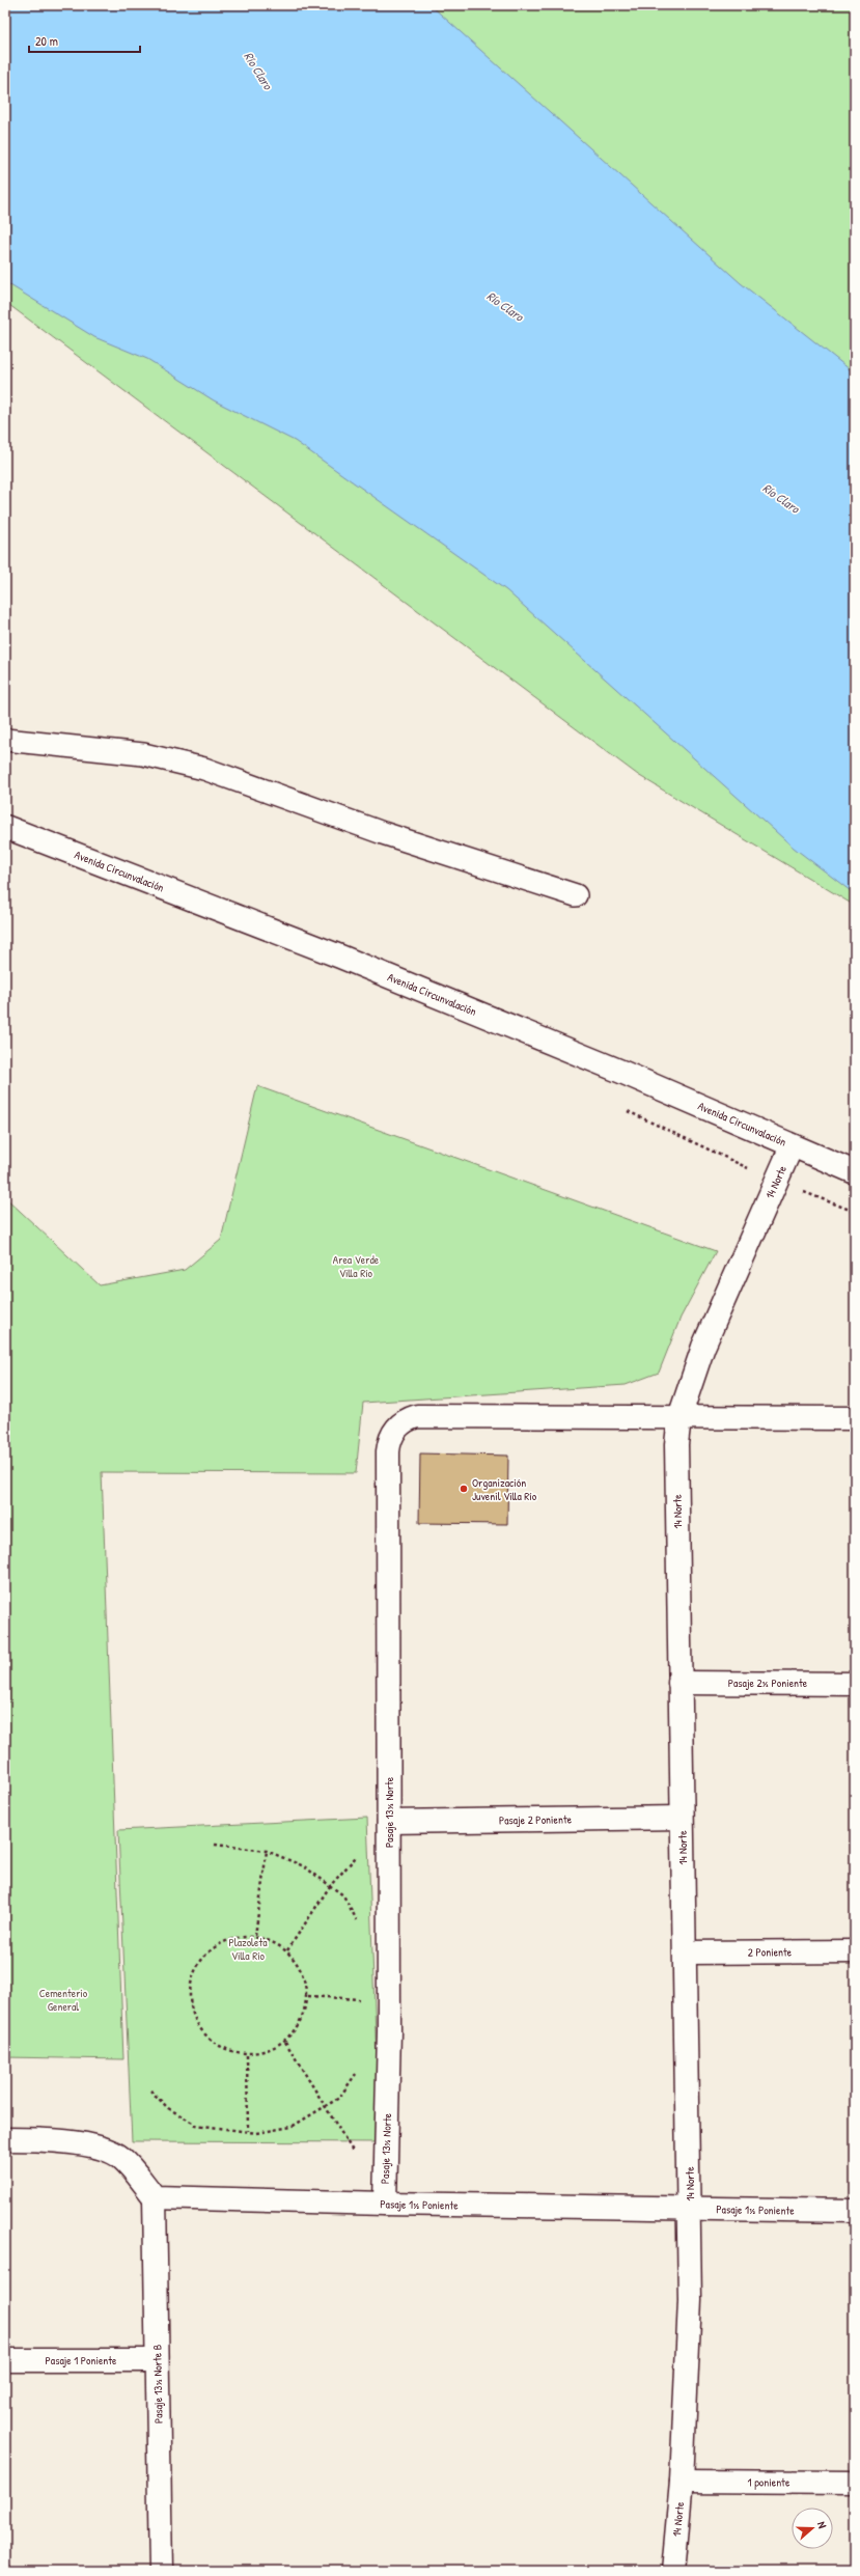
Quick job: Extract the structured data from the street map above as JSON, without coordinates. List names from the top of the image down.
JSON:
{
  "streets": {
    "street": [
      "Avenida Circunvalación",
      "14 Norte",
      "Pasaje 2½ Poniente",
      "Pasaje 13½ Norte",
      "Pasaje 2 Poniente",
      "2 Poniente",
      "Pasaje 1½ Poniente",
      "Pasaje 1 Poniente",
      "Pasaje 13½ Norte B",
      "1 poniente"
    ]
  },
  "crossings": [
    ["Avenida Circunvalación", "14 Norte"],
    ["14 Norte", "Pasaje 2½ Poniente"],
    ["14 Norte", "Pasaje 13½ Norte"],
    ["14 Norte", "Pasaje 2 Poniente"],
    ["14 Norte", "2 Poniente"],
    ["14 Norte", "Pasaje 1½ Poniente"],
    ["14 Norte", "1 poniente"],
    ["Pasaje 13½ Norte", "Pasaje 2 Poniente"],
    ["Pasaje 13½ Norte", "Pasaje 1½ Poniente"],
    ["Pasaje 1½ Poniente", "Pasaje 13½ Norte B"],
    ["Pasaje 1 Poniente", "Pasaje 13½ Norte B"]
  ],
  "water": ["Río Claro"],
  "parks": ["Area Verde Villa Río", "Plazoleta Villa Río", "Cementerio General"],
  "places": ["Organización Juvenil Villa Río"],
  "scale_bar": "20 m",
  "north": "right"
}
